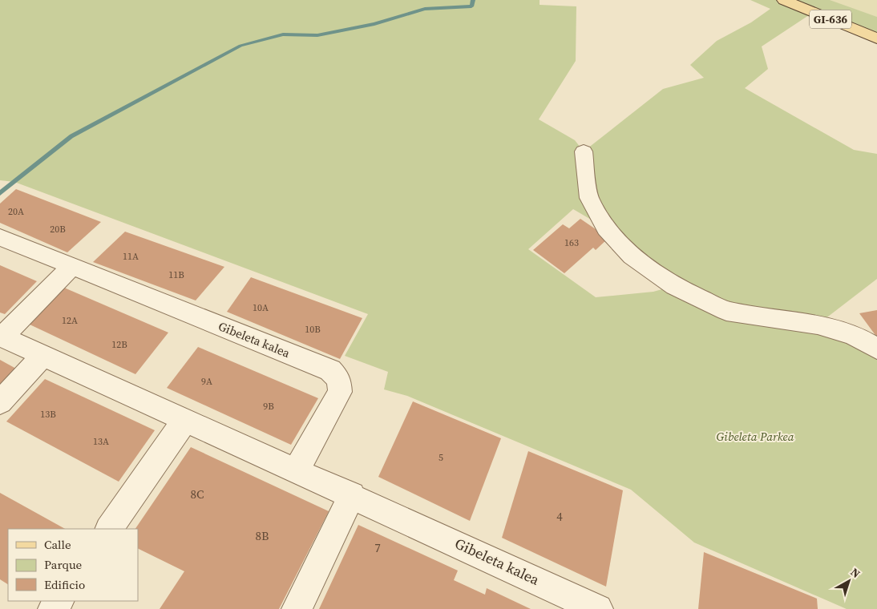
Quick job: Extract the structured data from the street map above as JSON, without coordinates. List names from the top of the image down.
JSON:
{
  "streets": {
    "main road": ["GI-636"],
    "street": ["Gibeleta kalea"]
  },
  "parks": ["Gibeleta Parkea"],
  "house_numbers": [
    "20A",
    "20B",
    "163",
    "11A",
    "11B",
    "10A",
    "12A",
    "10B",
    "12B",
    "9A",
    "9B",
    "13B",
    "13A",
    "5",
    "8C",
    "4",
    "8B",
    "7"
  ],
  "legend": ["Calle", "Parque", "Edificio"],
  "north": "top right"
}
